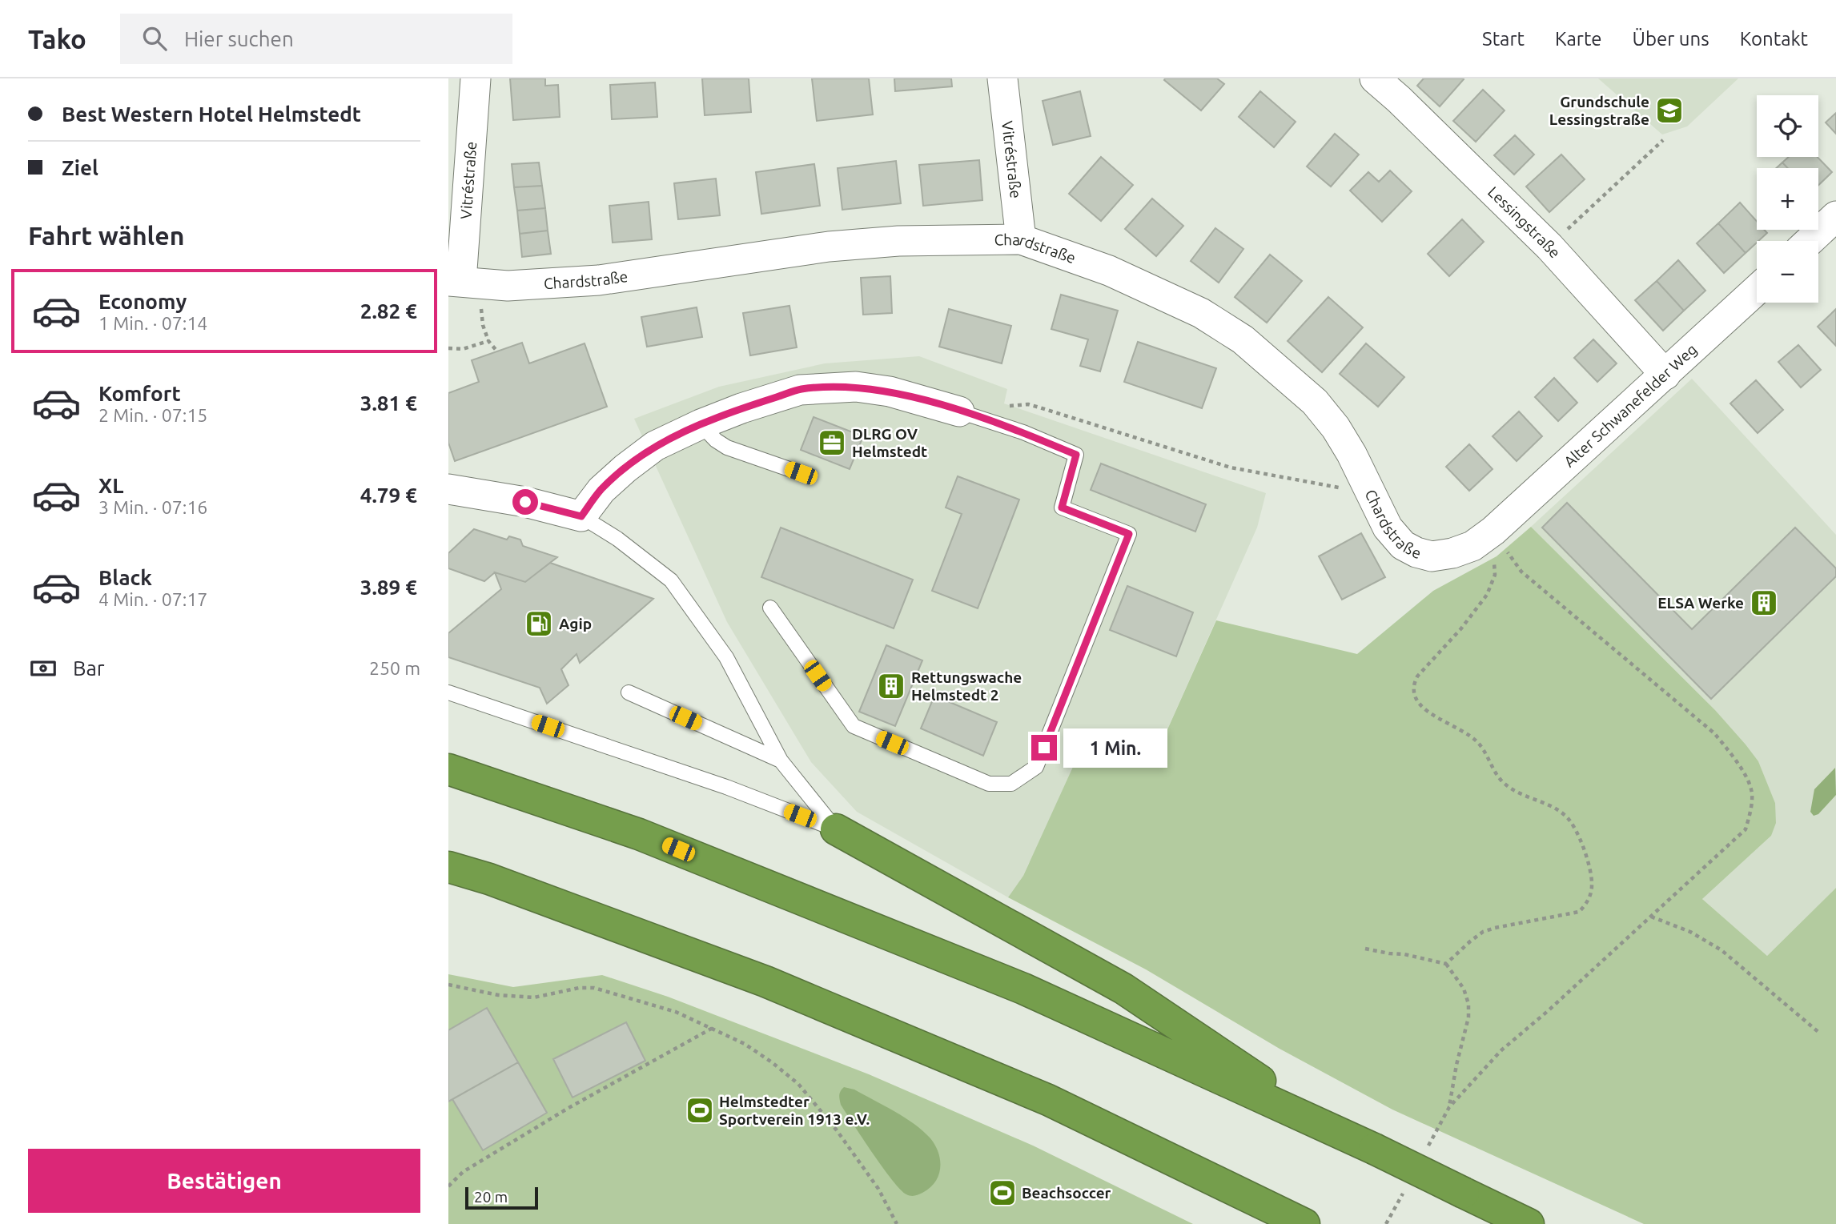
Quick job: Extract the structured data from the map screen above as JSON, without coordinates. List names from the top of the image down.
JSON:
{
  "streets": {
    "street": [
      "Vitréstraße",
      "Lessingstraße",
      "Chardstraße",
      "Alter Schwanefelder Weg"
    ]
  },
  "crossings": [
    ["Vitréstraße", "Chardstraße"],
    ["Lessingstraße", "Alter Schwanefelder Weg"],
    ["Chardstraße", "Alter Schwanefelder Weg"]
  ],
  "places": {
    "school or university": ["Grundschule Lessingstraße"],
    "office": ["DLRG OV Helmstedt"],
    "building": ["ELSA Werke", "Rettungswache Helmstedt 2"],
    "fuel station": ["Agip"],
    "sports": ["Helmstedter Sportverein 1913 e.V.", "Beachsoccer"]
  },
  "scale_bar": "20 m",
  "page": {
    "header": "Tako",
    "search": "Hier suchen",
    "nav": [
      "Start",
      "Karte",
      "Über uns",
      "Kontakt"
    ],
    "banner": ["Best Western Hotel Helmstedt", "Ziel"],
    "map_buttons": ["+", "−"],
    "heading": "Fahrt wählen",
    "list": [
      {
        "name": "Economy",
        "note": "1 Min. · 07:14",
        "value": "2.82 €"
      },
      {
        "name": "Komfort",
        "note": "2 Min. · 07:15",
        "value": "3.81 €"
      },
      {
        "name": "XL",
        "note": "3 Min. · 07:16",
        "value": "4.79 €"
      },
      {
        "name": "Black",
        "note": "4 Min. · 07:17",
        "value": "3.89 €"
      }
    ],
    "pay": ["Bar", "250 m"],
    "bubble": "1 Min.",
    "buttons": "Bestätigen",
    "scale": "20 m"
  }
}
